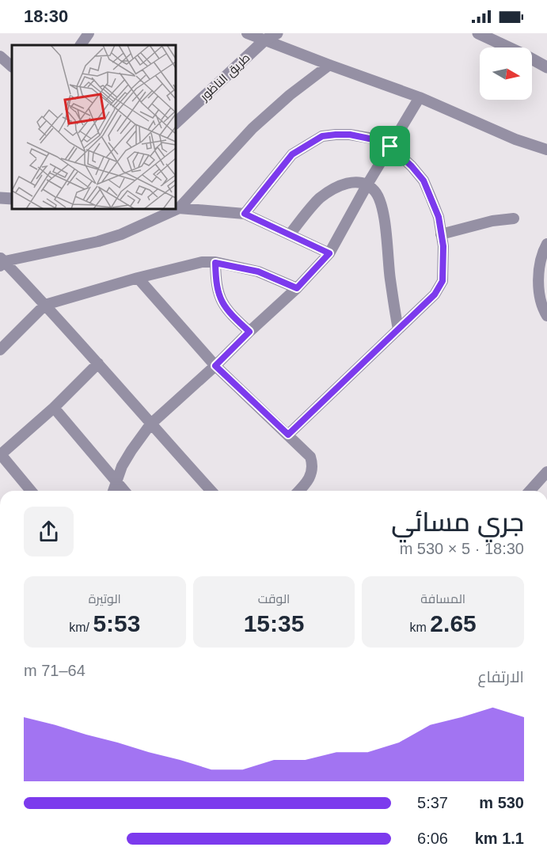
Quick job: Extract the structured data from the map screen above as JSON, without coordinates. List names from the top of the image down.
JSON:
{
  "streets": {
    "street": ["طريق الناظور"]
  },
  "north": "right",
  "page": {
    "status": "18:30",
    "heading": ["جري مسائي", "18:30 · 5 × 530 m"],
    "stats": [
      ["المسافة", "2.65 km"],
      ["الوقت", "15:35"],
      ["الوتيرة", "5:53 /km"]
    ],
    "chart": ["الارتفاع", "64–71 m"],
    "list": [
      {
        "name": "530 m",
        "note": "5:37"
      },
      {
        "name": "1.1 km",
        "note": "6:06"
      }
    ]
  }
}
